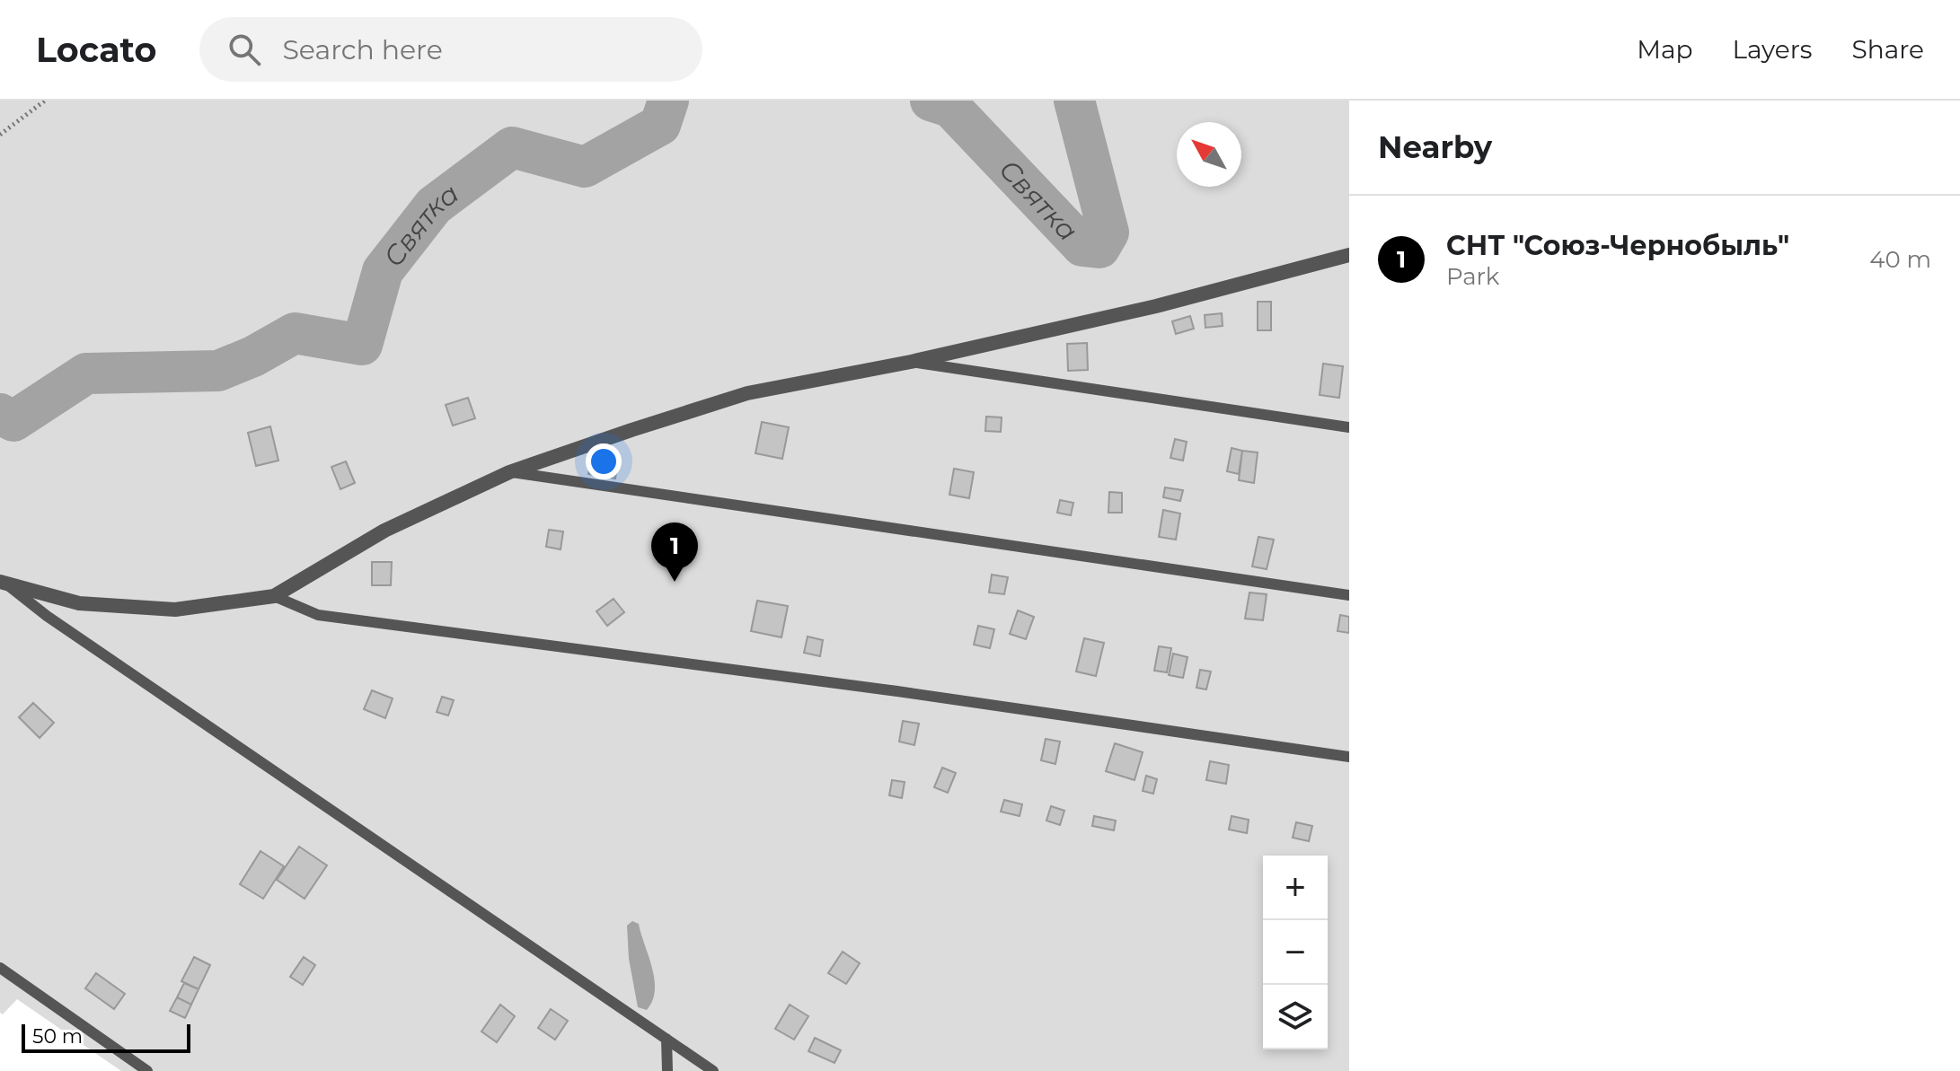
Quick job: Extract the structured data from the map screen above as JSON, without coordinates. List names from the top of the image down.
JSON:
{
  "water": ["Святка"],
  "scale_bar": "50 m",
  "north": "top left",
  "page": {
    "header": "Locato",
    "search": "Search here",
    "nav": ["Map", "Layers", "Share"],
    "heading": "Nearby",
    "list": [
      {
        "mark": "1",
        "name": "СНТ \"Союз-Чернобыль\"",
        "note": "Park",
        "value": "40 m"
      }
    ],
    "pins": "1",
    "map_buttons": ["+", "−"],
    "scale": "50 m"
  }
}
